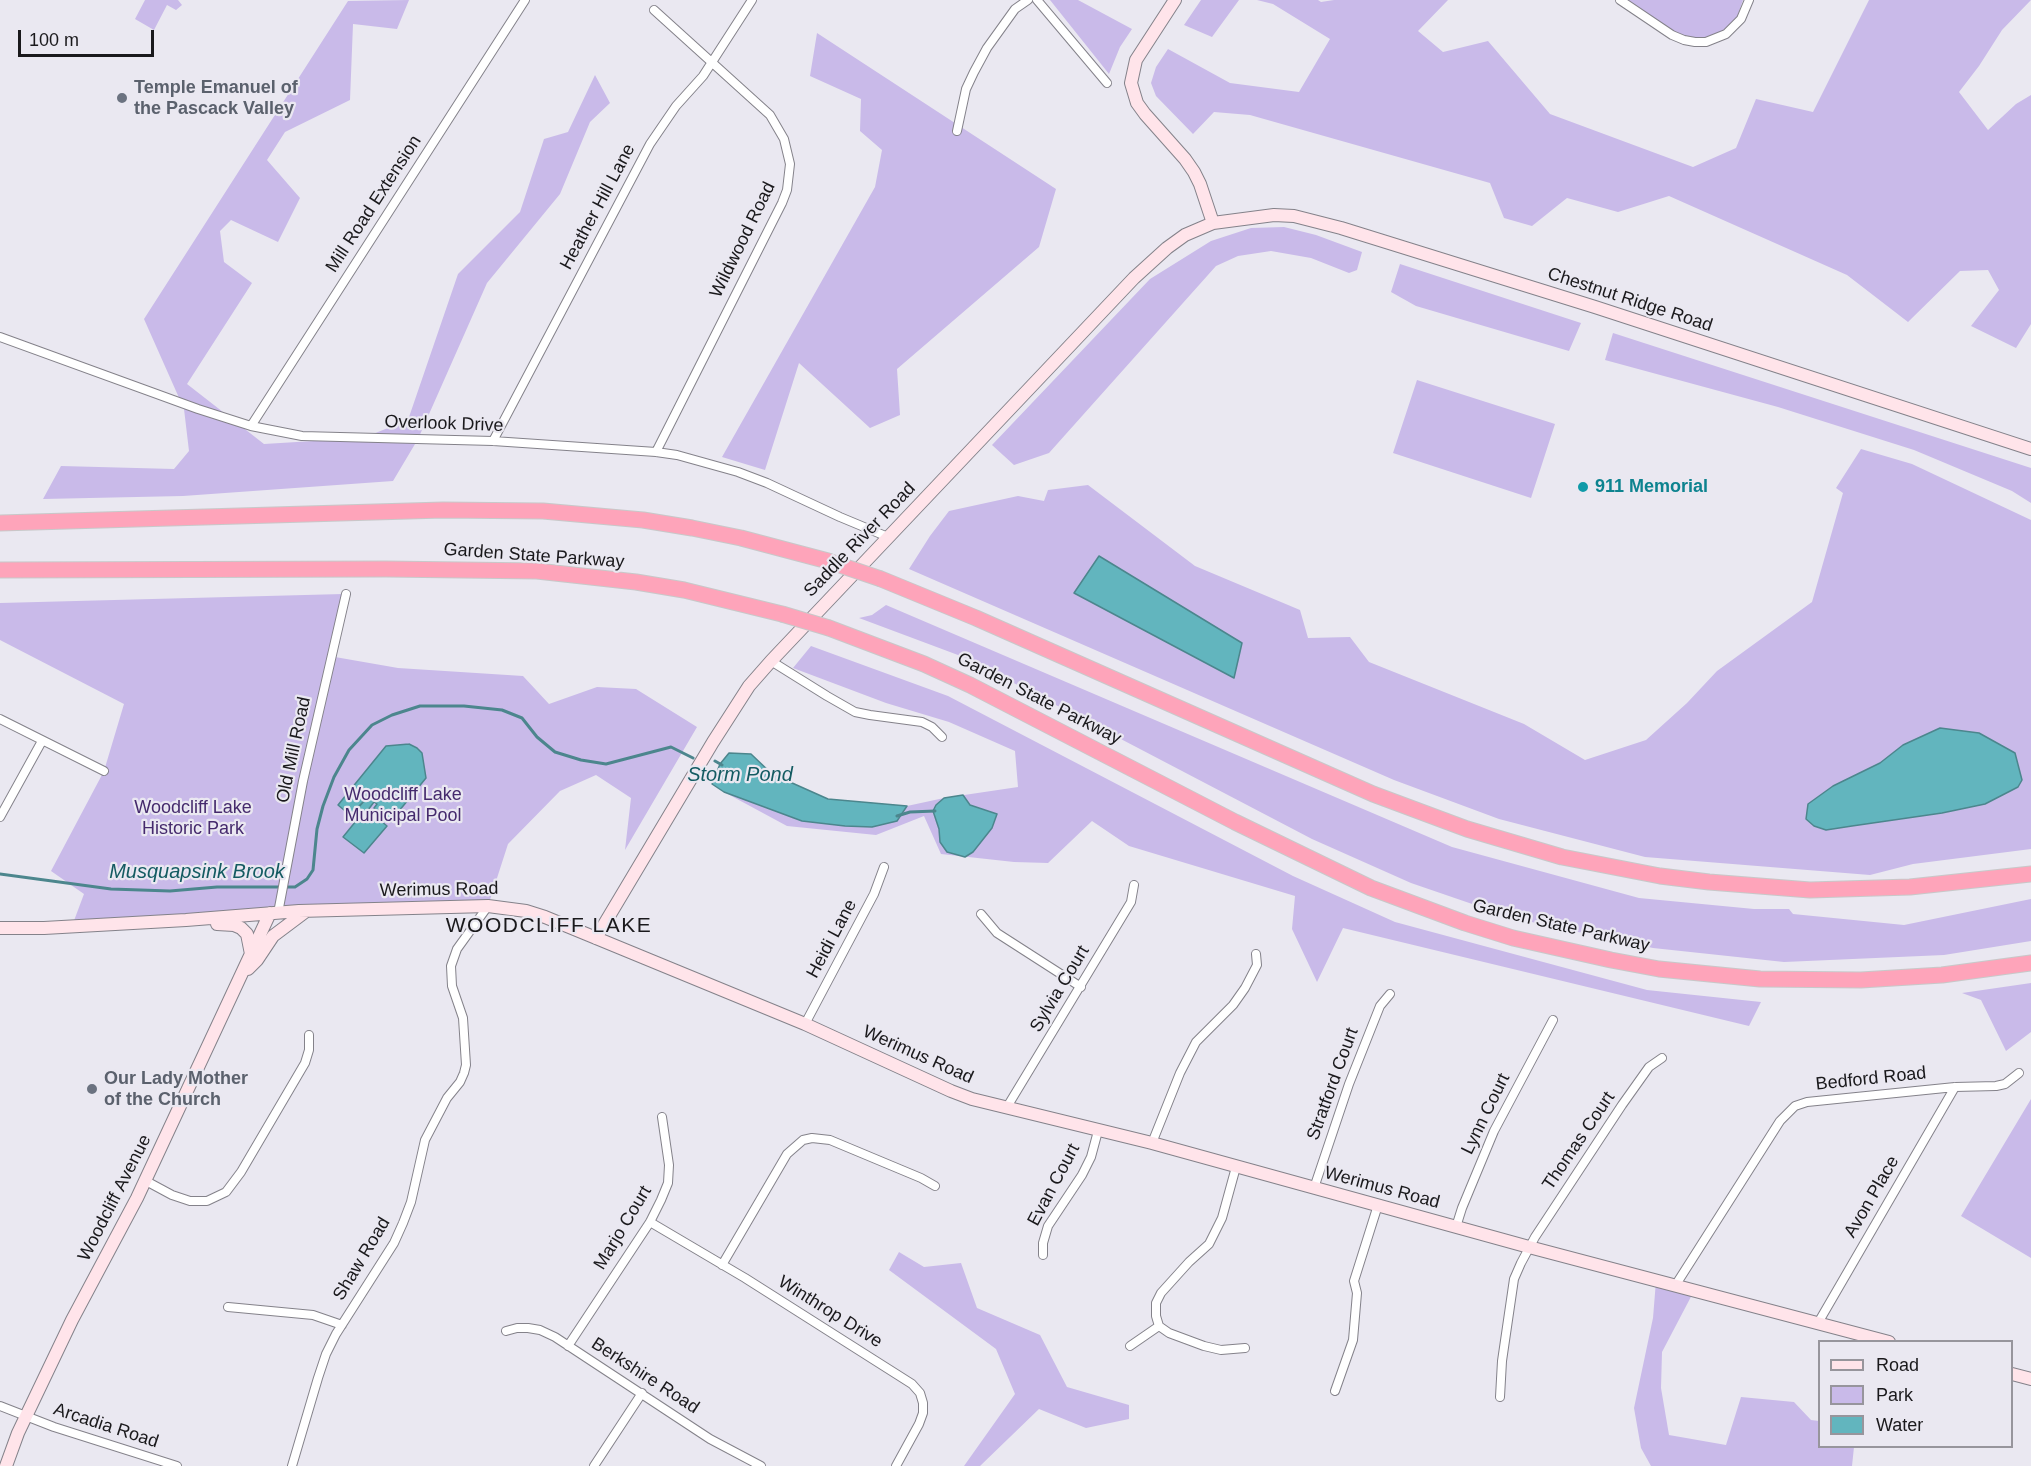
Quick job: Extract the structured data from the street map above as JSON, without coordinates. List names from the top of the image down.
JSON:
{
  "streets": {
    "highway": ["Garden State Parkway"],
    "main road": [
      "Chestnut Ridge Road",
      "Saddle River Road",
      "Werimus Road",
      "Woodcliff Avenue"
    ],
    "street": [
      "Mill Road Extension",
      "Heather Hill Lane",
      "Wildwood Road",
      "Overlook Drive",
      "Old Mill Road",
      "Heidi Lane",
      "Sylvia Court",
      "Bedford Road",
      "Stratford Court",
      "Lynn Court",
      "Thomas Court",
      "Evan Court",
      "Avon Place",
      "Marjo Court",
      "Shaw Road",
      "Winthrop Drive",
      "Berkshire Road",
      "Arcadia Road"
    ]
  },
  "crossings": [
    ["Mill Road Extension", "Overlook Drive"],
    ["Heather Hill Lane", "Wildwood Road"],
    ["Heather Hill Lane", "Overlook Drive"],
    ["Wildwood Road", "Overlook Drive"],
    ["Chestnut Ridge Road", "Saddle River Road"],
    ["Overlook Drive", "Saddle River Road"],
    ["Saddle River Road", "Werimus Road"],
    ["Old Mill Road", "Werimus Road"],
    ["Old Mill Road", "Woodcliff Avenue"],
    ["Werimus Road", "Heidi Lane"],
    ["Werimus Road", "Sylvia Court"],
    ["Werimus Road", "Bedford Road"],
    ["Werimus Road", "Stratford Court"],
    ["Werimus Road", "Lynn Court"],
    ["Werimus Road", "Thomas Court"],
    ["Werimus Road", "Evan Court"],
    ["Werimus Road", "Avon Place"],
    ["Werimus Road", "Woodcliff Avenue"],
    ["Werimus Road", "Shaw Road"],
    ["Bedford Road", "Avon Place"],
    ["Woodcliff Avenue", "Arcadia Road"],
    ["Marjo Court", "Winthrop Drive"],
    ["Marjo Court", "Berkshire Road"]
  ],
  "districts": ["WOODCLIFF LAKE"],
  "water": ["Storm Pond", "Musquapsink Brook"],
  "parks": ["Woodcliff Lake Municipal Pool", "Woodcliff Lake Historic Park"],
  "places": ["Temple Emanuel of the Pascack Valley", "911 Memorial", "Our Lady Mother of the Church"],
  "legend": ["Road", "Park", "Water"],
  "scale_bar": "100 m"
}
